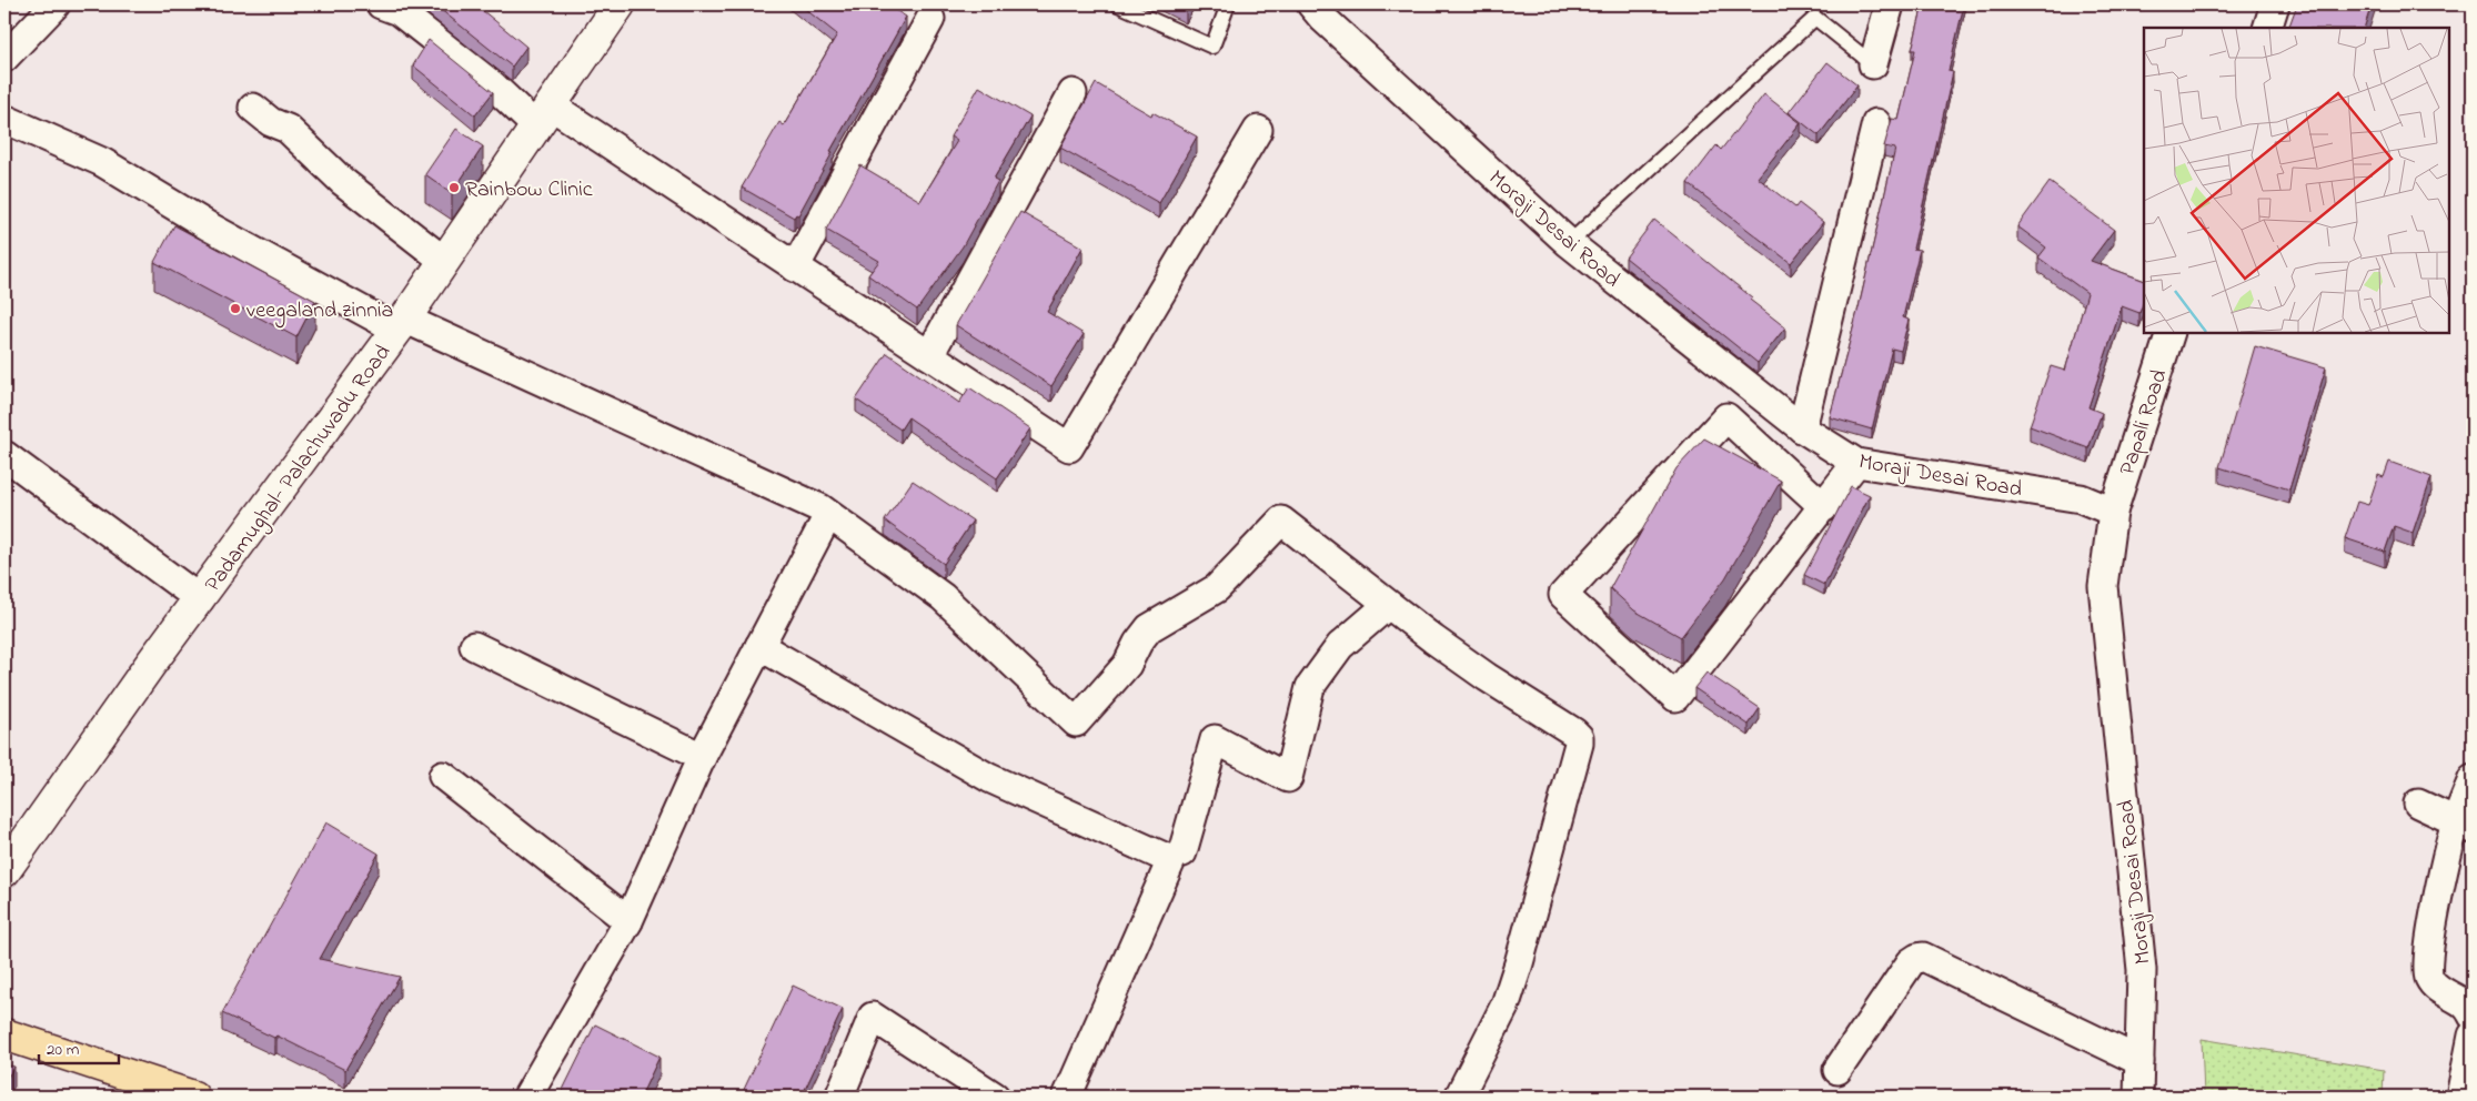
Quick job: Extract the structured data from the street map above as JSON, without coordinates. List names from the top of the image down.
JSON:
{
  "streets": {
    "main road": ["Padamughal- Palachuvadu Road"],
    "street": ["Moraji Desai Road", "Papali Road"]
  },
  "crossings": [
    ["Moraji Desai Road", "Papali Road"]
  ],
  "places": ["Rainbow Clinic", "veegaland zinnia"],
  "scale_bar": "20 m"
}
